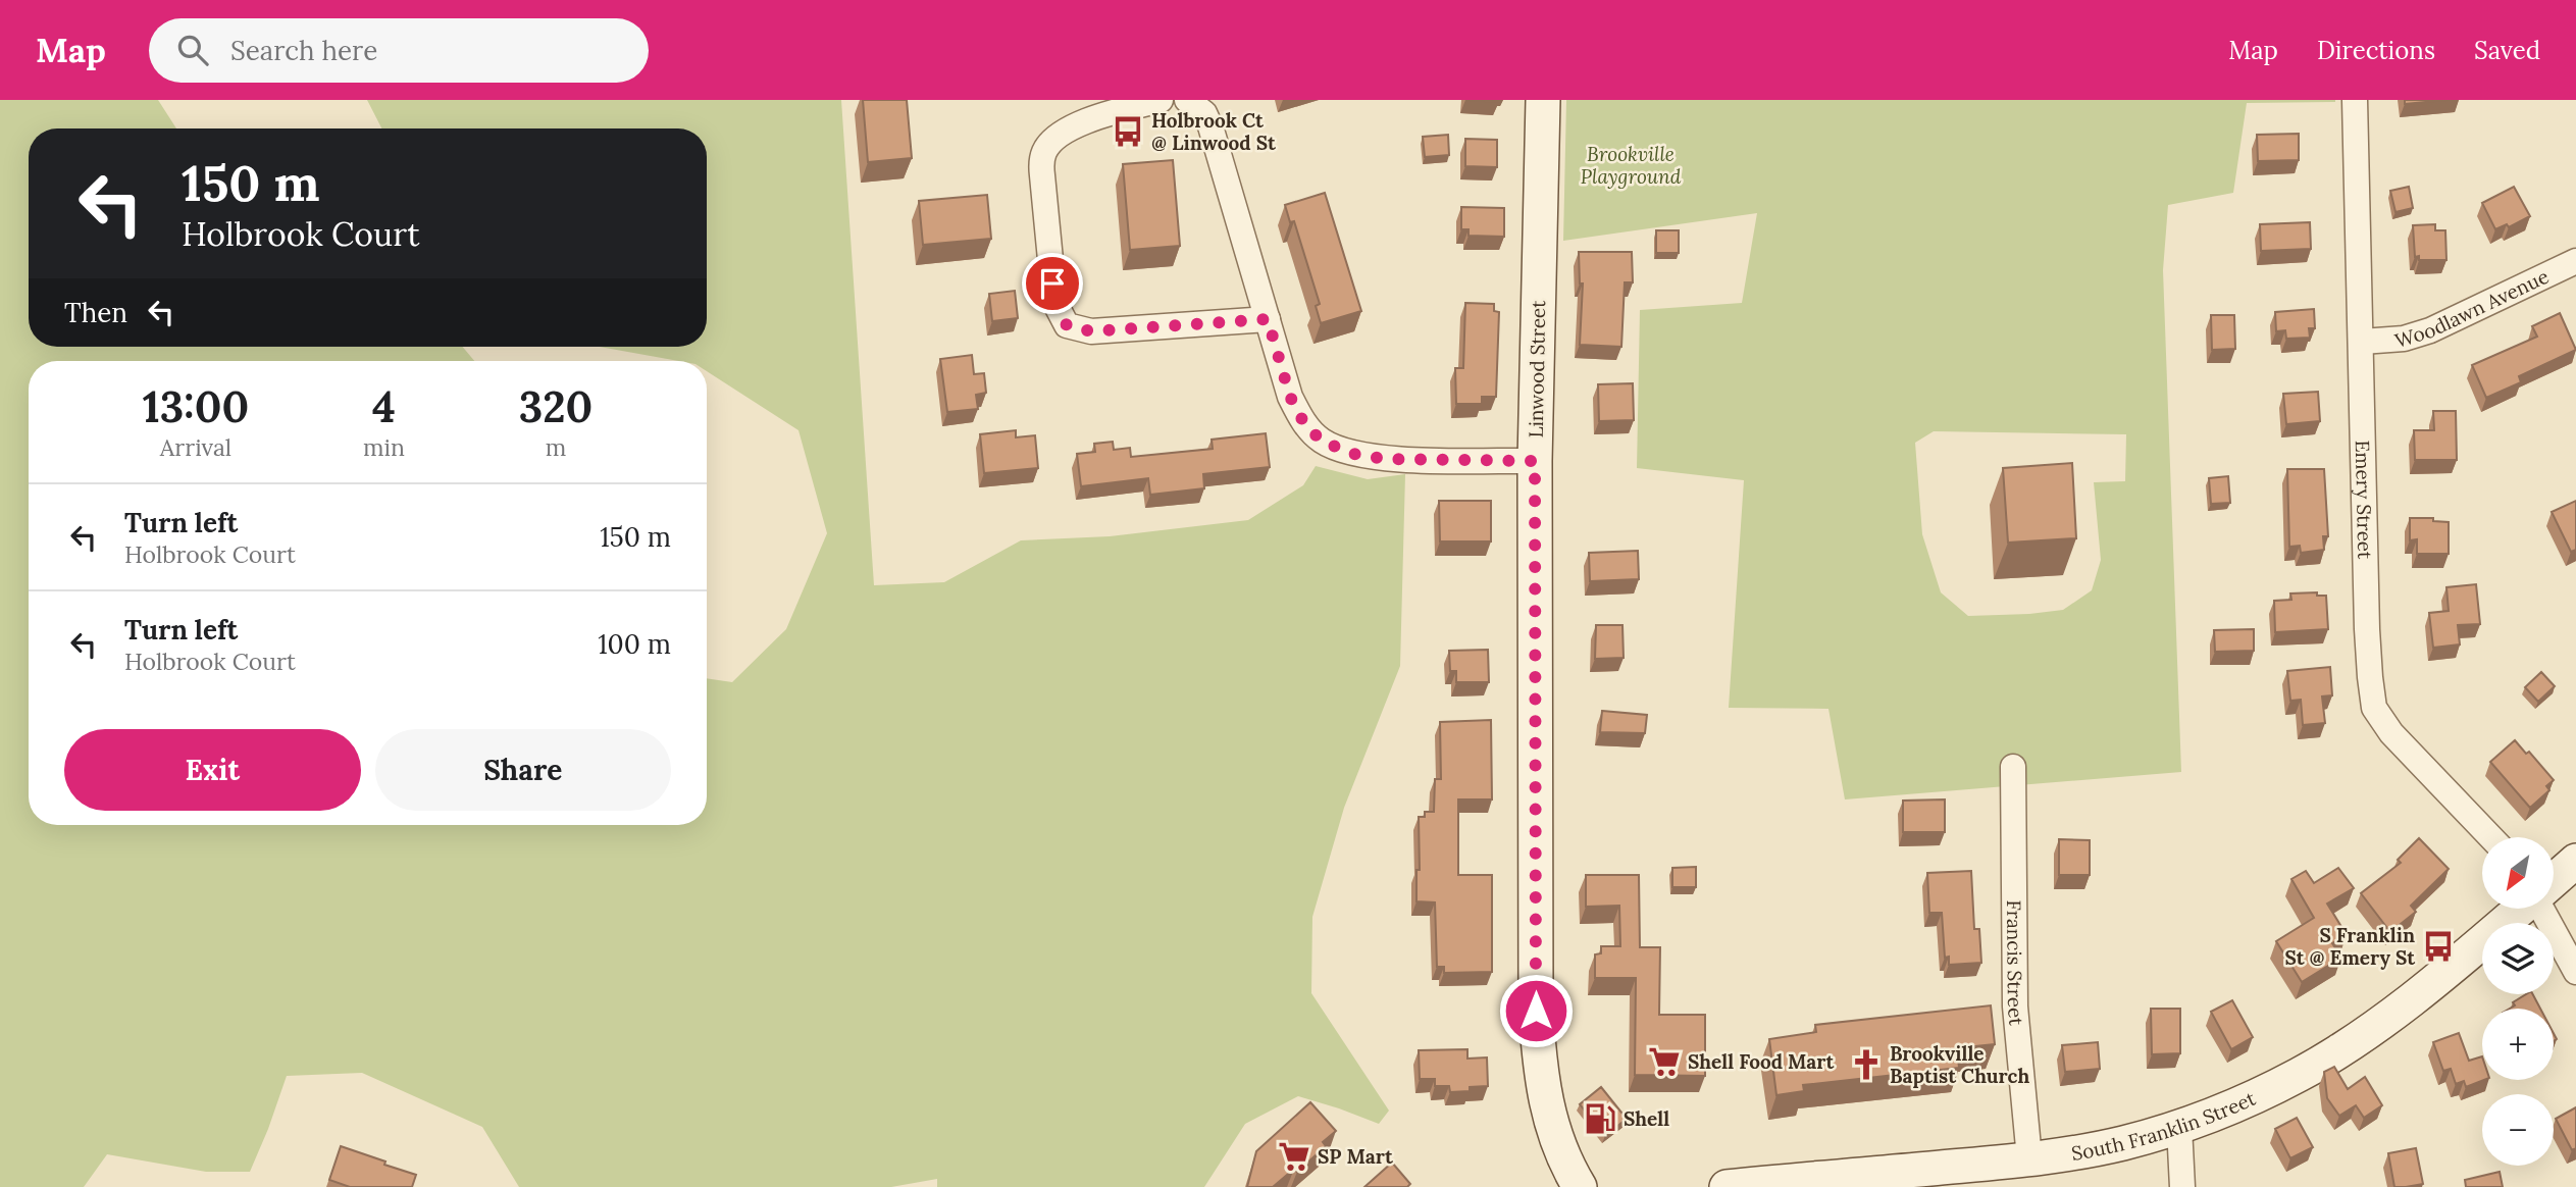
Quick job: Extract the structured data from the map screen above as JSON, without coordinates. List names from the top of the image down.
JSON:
{
  "streets": {
    "main road": ["Linwood Street", "South Franklin Street"],
    "street": ["Woodlawn Avenue", "Emery Street", "Francis Street"]
  },
  "crossings": [
    ["Woodlawn Avenue", "Emery Street"],
    ["Francis Street", "South Franklin Street"]
  ],
  "parks": ["Brookville Playground"],
  "places": {
    "bus stop": ["Holbrook Ct @ Linwood St", "S Franklin St @ Emery St"],
    "supermarket": ["Shell Food Mart", "SP Mart"],
    "church": ["Brookville Baptist Church"],
    "fuel station": ["Shell"]
  },
  "north": "bottom left",
  "page": {
    "header": "Map",
    "search": "Search here",
    "nav": ["Map", "Directions", "Saved"],
    "turn": ["150 m", "Holbrook Court"],
    "then": "Then",
    "eta": [
      "13:00",
      "Arrival",
      "4",
      "min",
      "320",
      "m"
    ],
    "list": [
      {
        "name": "Turn left",
        "note": "Holbrook Court",
        "value": "150 m"
      },
      {
        "name": "Turn left",
        "note": "Holbrook Court",
        "value": "100 m"
      }
    ],
    "buttons": ["Exit", "Share"],
    "map_buttons": ["+", "−"]
  }
}
